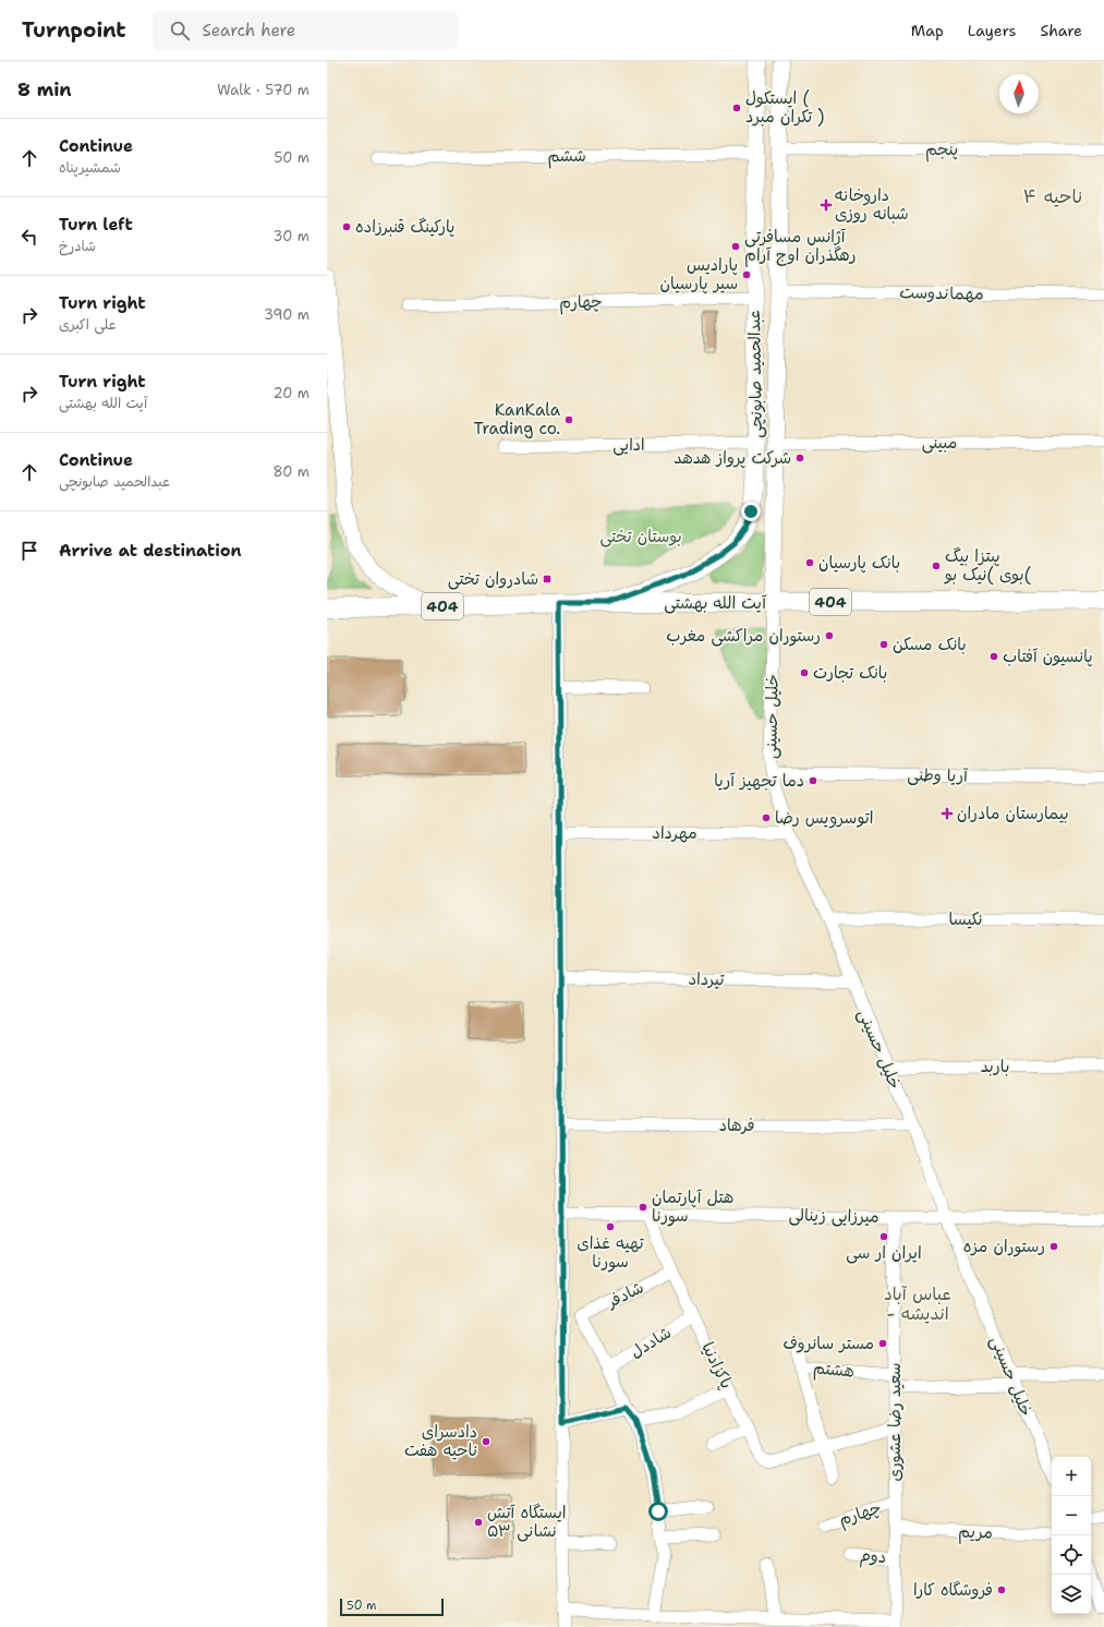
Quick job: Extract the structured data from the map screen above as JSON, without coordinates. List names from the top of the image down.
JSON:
{
  "streets": {
    "main road": ["عبدالحمید صابونچی", "404", "آیت الله بهشتی"],
    "street": [
      "پنجم",
      "ششم",
      "مهماندوست",
      "چهارم",
      "مبینی",
      "ادایی",
      "خلیل حسینی",
      "آریا وطنی",
      "مهرداد",
      "نکیسا",
      "تیرداد",
      "باربد",
      "فرهاد",
      "میرزایی زینالی",
      "شادفر",
      "شاددل",
      "پاکزادنیا",
      "هشتم",
      "سعید رضا عشوری",
      "مریم",
      "دوم"
    ]
  },
  "crossings": [
    ["پنجم", "عبدالحمید صابونچی"],
    ["ششم", "عبدالحمید صابونچی"],
    ["مهماندوست", "عبدالحمید صابونچی"],
    ["چهارم", "عبدالحمید صابونچی"],
    ["چهارم", "سعید رضا عشوری"],
    ["عبدالحمید صابونچی", "مبینی"],
    ["عبدالحمید صابونچی", "ادایی"],
    ["عبدالحمید صابونچی", "آیت الله بهشتی"],
    ["عبدالحمید صابونچی", "خلیل حسینی"],
    ["آیت الله بهشتی", "خلیل حسینی"],
    ["خلیل حسینی", "آریا وطنی"],
    ["خلیل حسینی", "مهرداد"],
    ["خلیل حسینی", "نکیسا"],
    ["خلیل حسینی", "تیرداد"],
    ["خلیل حسینی", "باربد"],
    ["خلیل حسینی", "فرهاد"],
    ["خلیل حسینی", "میرزایی زینالی"],
    ["میرزایی زینالی", "پاکزادنیا"],
    ["میرزایی زینالی", "سعید رضا عشوری"],
    ["شادفر", "شاددل"],
    ["شادفر", "پاکزادنیا"],
    ["شاددل", "پاکزادنیا"],
    ["پاکزادنیا", "هشتم"],
    ["هشتم", "سعید رضا عشوری"],
    ["سعید رضا عشوری", "مریم"],
    ["سعید رضا عشوری", "دوم"]
  ],
  "districts": ["ناحیه ۴", "عباس آباد - اندیشه"],
  "parks": ["بوستان تختی"],
  "places": {
    "other": [
      "ایستکول ( تکران مبرد )",
      "پارکینگ قنبرزاده",
      "آژانس مسافرتی رهگذران اوج آرام",
      "پارادیس سیر پارسیان",
      "KanKala Trading co.",
      "شرکت پرواز هدهد",
      "بانک پارسیان",
      "پیتزا بیگ بوی )نیک بو(",
      "رستوران مراکشی مغرب",
      "بانک مسکن",
      "پانسیون آفتاب",
      "بانک تجارت",
      "دما تجهیز آریا",
      "اتوسرویس رضا",
      "هتل آپارتمان سورنا",
      "تهیه غذای سورنا",
      "ایران ار سی",
      "رستوران مزه",
      "مستر سانروف",
      "دادسرای ناحیه هفت",
      "ایستگاه آتش نشانی ۵۳",
      "فروشگاه کارا"
    ],
    "health": ["داروخانه شبانه روزی", "بیمارستان مادران"],
    "transit": ["شادروان تختی"]
  },
  "scale_bar": "50 m",
  "north": "top",
  "page": {
    "header": "Turnpoint",
    "search": "Search here",
    "nav": ["Map", "Layers", "Share"],
    "heading": ["8 min", "Walk · 570 m"],
    "list": [
      ["Continue", "شمشیرپناه", "50 m"],
      ["Turn left", "شادرخ", "30 m"],
      ["Turn right", "علی‌ اکبری", "390 m"],
      ["Turn right", "آیت الله بهشتی", "20 m"],
      ["Continue", "عبدالحمید صابونچی", "80 m"],
      "Arrive at destination"
    ],
    "map_buttons": ["+", "−"],
    "scale": "50 m"
  }
}
